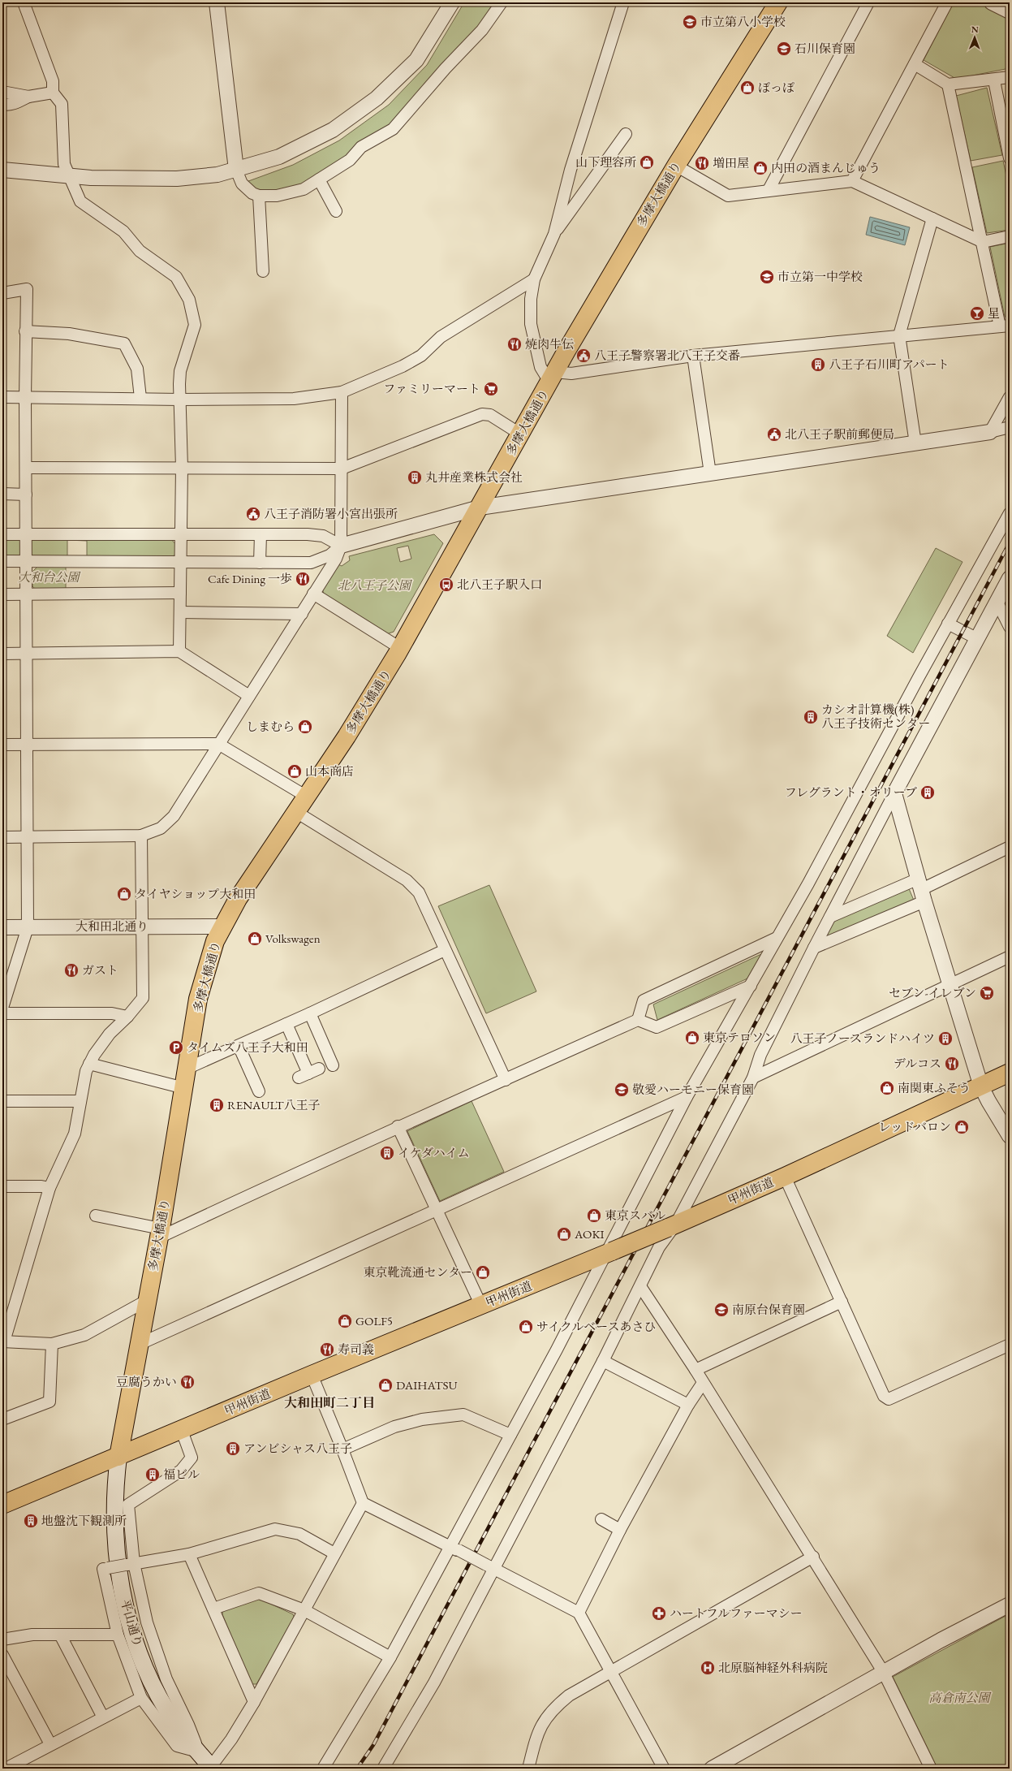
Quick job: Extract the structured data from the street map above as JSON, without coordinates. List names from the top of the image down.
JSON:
{
  "streets": {
    "main road": ["多摩大橋通り", "甲州街道", "平山通り"],
    "street": ["大和田北通り"]
  },
  "crossings": [
    ["多摩大橋通り", "大和田北通り"],
    ["多摩大橋通り", "甲州街道"],
    ["多摩大橋通り", "平山通り"],
    ["甲州街道", "平山通り"]
  ],
  "districts": ["大和田町二丁目"],
  "parks": ["大和台公園", "北八王子公園", "高倉南公園"],
  "places": {
    "school or university": [
      "市立第八小学校",
      "石川保育園",
      "市立第一中学校",
      "敬愛ハーモニー保育園",
      "南原台保育園"
    ],
    "shop": [
      "ぽっぽ",
      "山下理容所",
      "内田の酒まんじゅう",
      "しまむら",
      "山本商店",
      "タイヤショップ大和田",
      "Volkswagen",
      "東京テロソン",
      "南関東ふそう",
      "レッドバロン",
      "東京スバル",
      "AOKI",
      "東京靴流通センター",
      "GOLF5",
      "サイクルベースあさひ",
      "DAIHATSU"
    ],
    "restaurant": [
      "増田屋",
      "焼肉牛伝",
      "Cafe Dining 一歩",
      "ガスト",
      "デルコス",
      "寿司義",
      "豆腐うかい"
    ],
    "bar": ["星"],
    "public building": ["八王子警察署北八王子交番", "北八王子駅前郵便局", "八王子消防署小宮出張所"],
    "building": [
      "八王子石川町アパート",
      "丸井産業株式会社",
      "カシオ計算機(株) 八王子技術センター",
      "フレグラント・オリーブ",
      "八王子ノースランドハイツ",
      "RENAULT八王子",
      "イケダハイム",
      "アンビシャス八王子",
      "福ビル",
      "地盤沈下観測所"
    ],
    "supermarket": ["ファミリーマート", "セブン-イレブン"],
    "bus stop": ["北八王子駅入口"],
    "parking": ["タイムズ八王子大和田"],
    "pharmacy": ["ハートフルファーマシー"],
    "hospital": ["北原脳神経外科病院"]
  },
  "north": "top"
}
